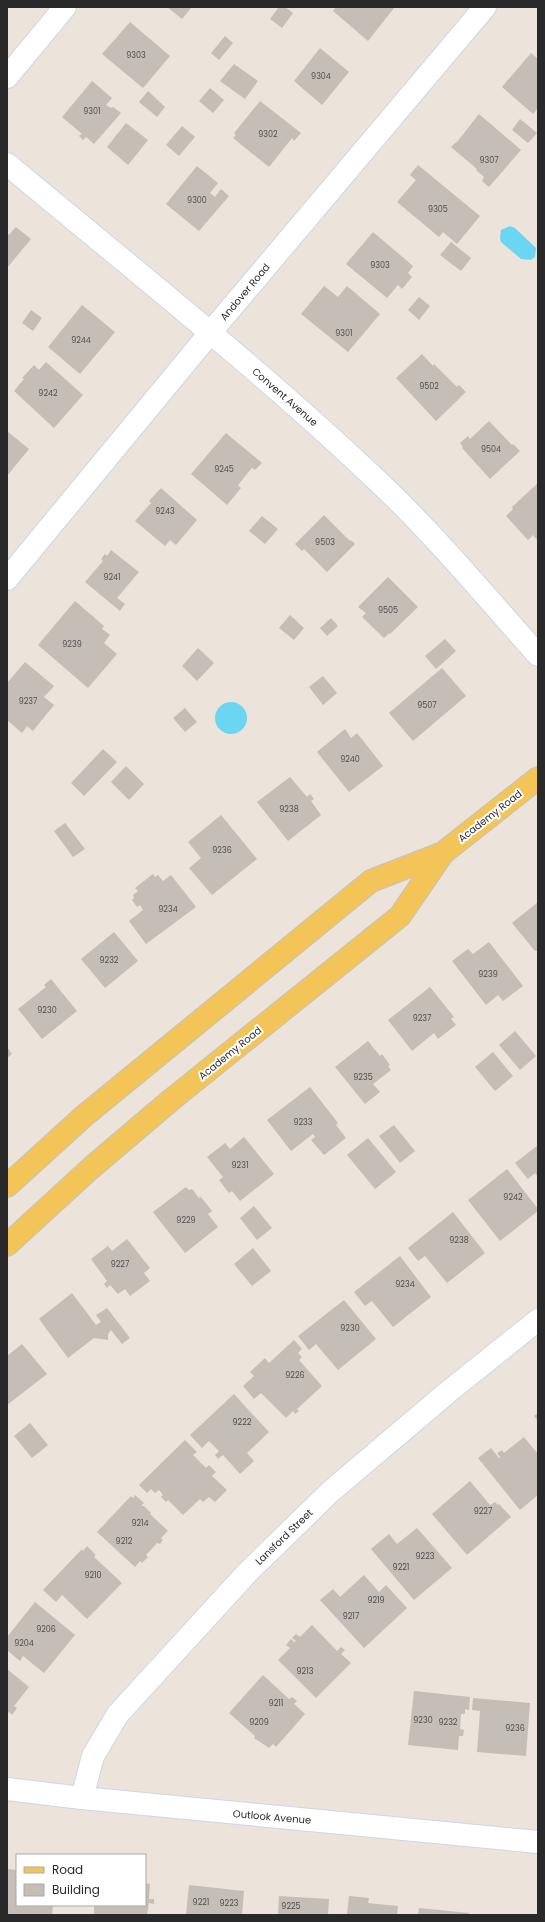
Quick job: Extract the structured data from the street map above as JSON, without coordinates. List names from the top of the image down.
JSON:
{
  "streets": {
    "main road": ["Academy Road"],
    "street": [
      "Andover Road",
      "Convent Avenue",
      "Lansford Street",
      "Outlook Avenue"
    ]
  },
  "crossings": [
    ["Andover Road", "Convent Avenue"],
    ["Lansford Street", "Outlook Avenue"]
  ],
  "house_numbers": [
    "9303",
    "9304",
    "9301",
    "9302",
    "9307",
    "9300",
    "9305",
    "9303",
    "9301",
    "9244",
    "9502",
    "9242",
    "9504",
    "9245",
    "9243",
    "9503",
    "9241",
    "9505",
    "9239",
    "9237",
    "9507",
    "9240",
    "9238",
    "9236",
    "9234",
    "9232",
    "9239",
    "9230",
    "9237",
    "9235",
    "9233",
    "9231",
    "9242",
    "9229",
    "9238",
    "9227",
    "9234",
    "9230",
    "9226",
    "9222",
    "9227",
    "9214",
    "9212",
    "9223",
    "9221",
    "9210",
    "9219",
    "9217",
    "9206",
    "9204",
    "9213",
    "9211",
    "9230",
    "9209",
    "9232",
    "9236",
    "9221",
    "9223",
    "9225"
  ],
  "legend": ["Road", "Building"]
}
